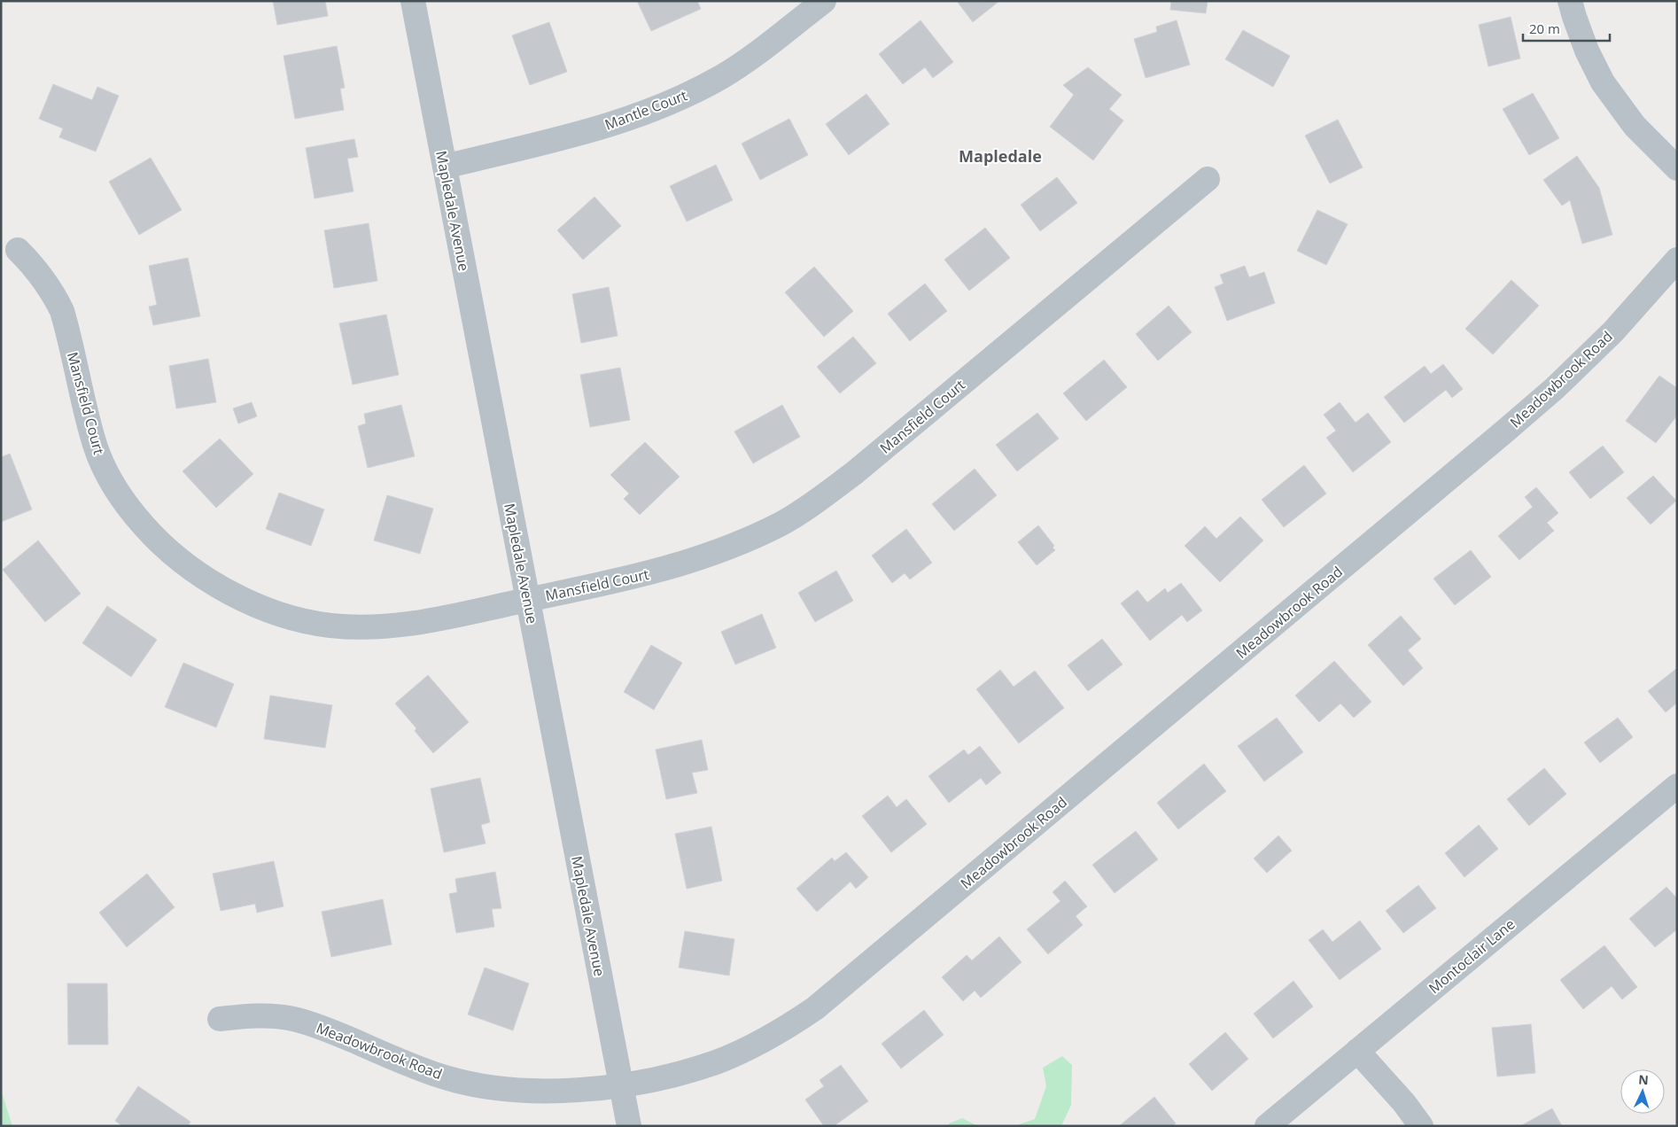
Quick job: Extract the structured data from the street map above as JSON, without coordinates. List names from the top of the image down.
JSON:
{
  "streets": {
    "street": [
      "Mantle Court",
      "Mapledale Avenue",
      "Meadowbrook Road",
      "Mansfield Court",
      "Montoclair Lane"
    ]
  },
  "crossings": [
    ["Mantle Court", "Mapledale Avenue"],
    ["Mapledale Avenue", "Meadowbrook Road"],
    ["Mapledale Avenue", "Mansfield Court"]
  ],
  "districts": ["Mapledale"],
  "scale_bar": "20 m",
  "north": "top"
}
